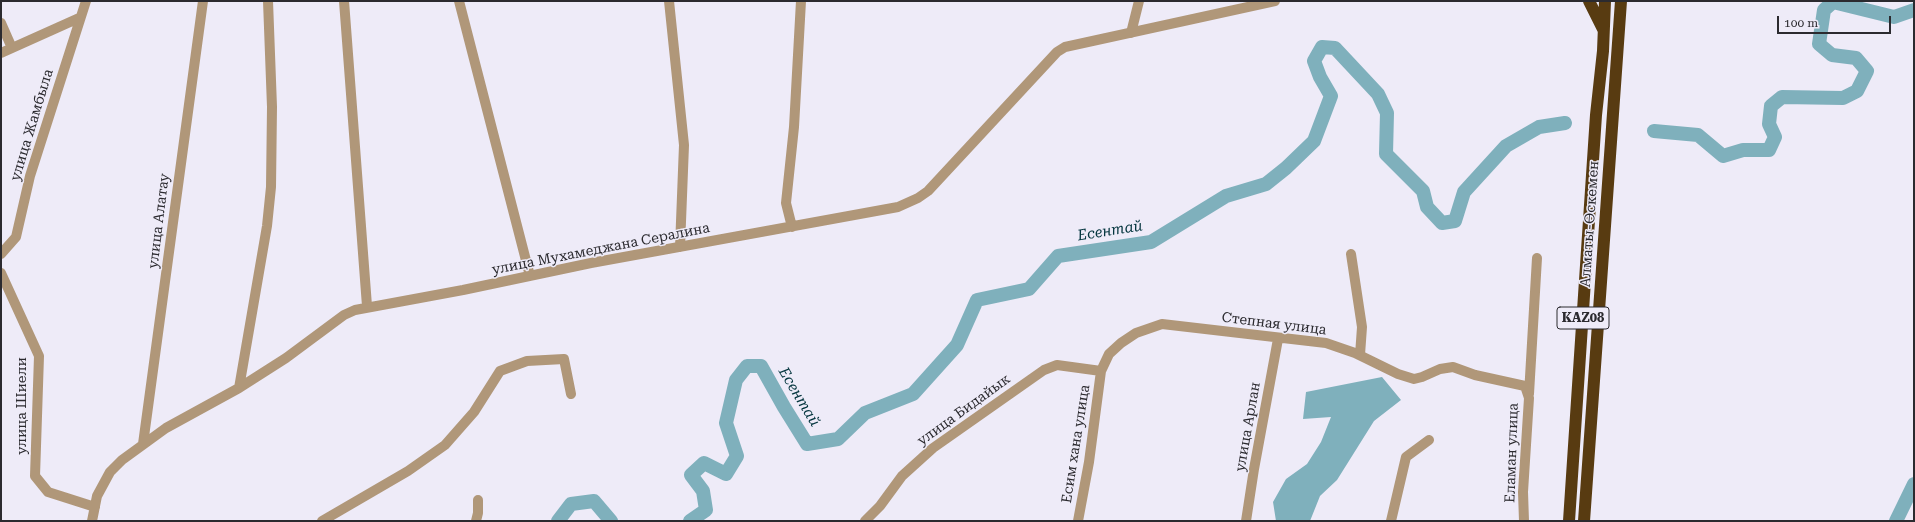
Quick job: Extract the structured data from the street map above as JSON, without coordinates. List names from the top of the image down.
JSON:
{
  "streets": {
    "highway": ["Алматы-Өскемен", "KAZ08"],
    "street": [
      "улица Жамбыла",
      "улица Алатау",
      "улица Мухамеджана Сералина",
      "Степная улица",
      "улица Шиели",
      "улица Бидайык",
      "улица Арлан",
      "Есим хана улица",
      "Еламан улица"
    ]
  },
  "crossings": [
    ["улица Алатау", "улица Мухамеджана Сералина"],
    ["улица Мухамеджана Сералина", "улица Шиели"],
    ["Степная улица", "улица Бидайык"],
    ["Степная улица", "улица Арлан"],
    ["Степная улица", "Есим хана улица"],
    ["Степная улица", "Еламан улица"],
    ["улица Бидайык", "Есим хана улица"]
  ],
  "water": ["Есентай"],
  "scale_bar": "100 m"
}
